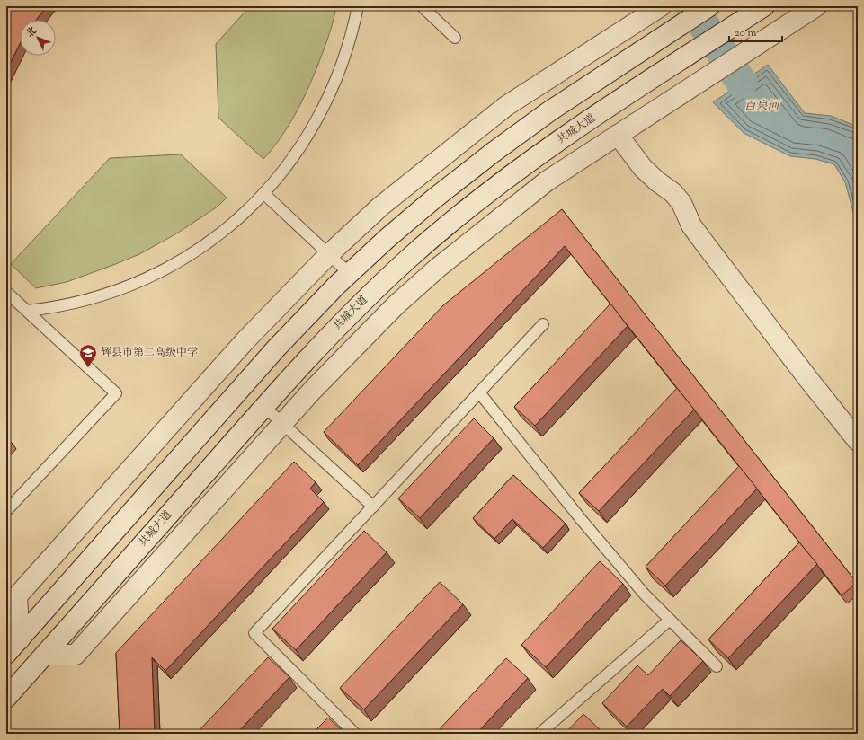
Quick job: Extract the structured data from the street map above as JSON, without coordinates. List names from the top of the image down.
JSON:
{
  "streets": {
    "street": ["共城大道"]
  },
  "water": ["百泉河"],
  "places": {
    "school or university": ["辉县市第二高级中学"]
  },
  "scale_bar": "20 m",
  "north": "top left"
}
